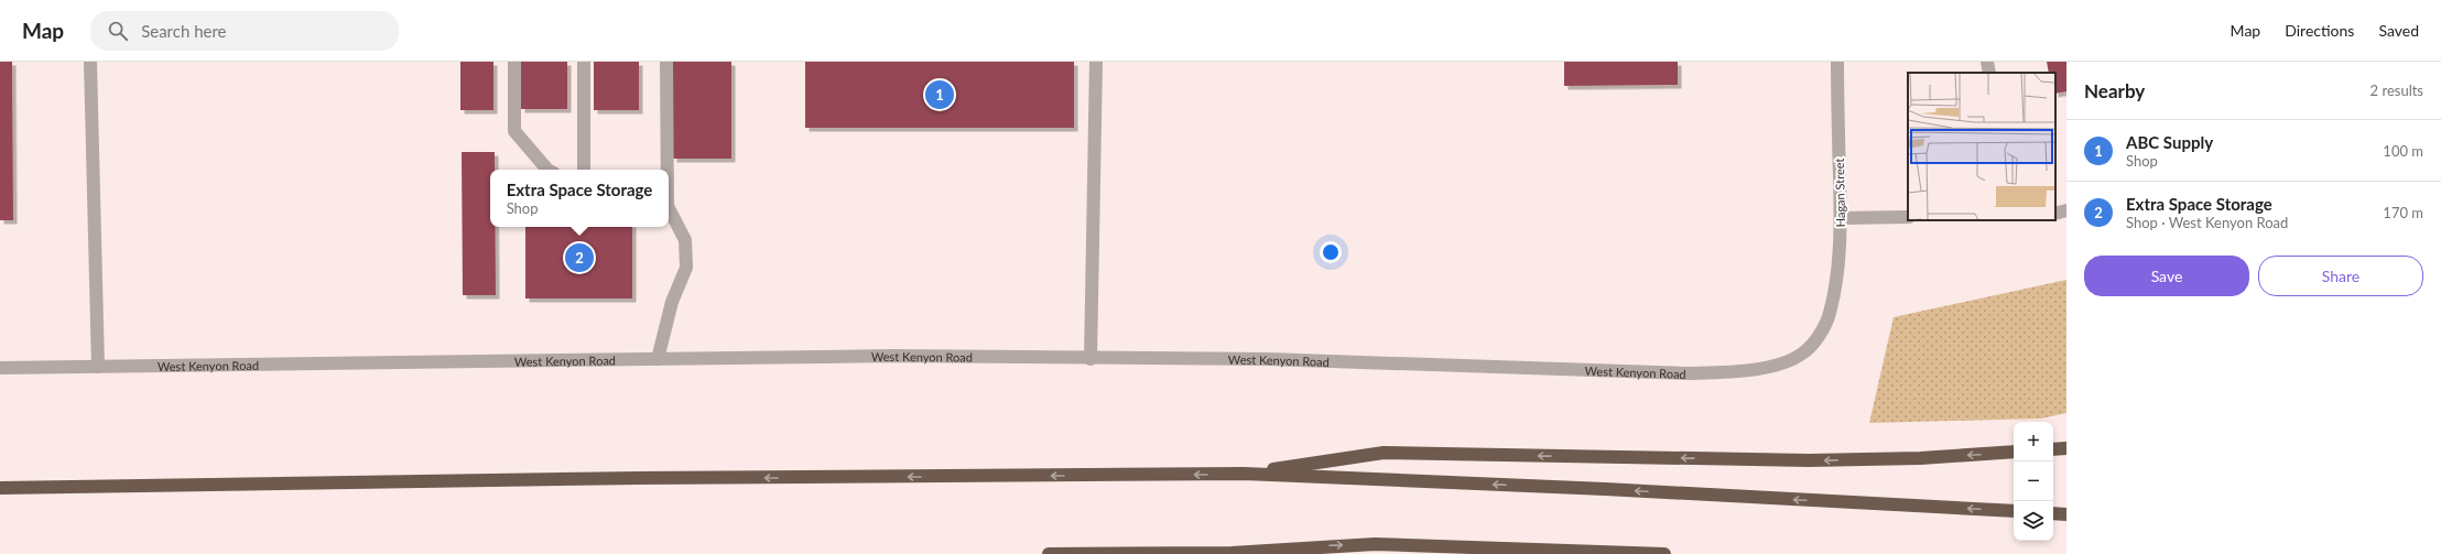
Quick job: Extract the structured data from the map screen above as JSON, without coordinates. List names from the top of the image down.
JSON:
{
  "streets": {
    "street": ["Hagan Street", "West Kenyon Road"]
  },
  "crossings": [
    ["Hagan Street", "West Kenyon Road"]
  ],
  "page": {
    "header": "Map",
    "search": "Search here",
    "nav": ["Map", "Directions", "Saved"],
    "heading": ["Nearby", "2 results"],
    "pins": ["1", "2"],
    "list": [
      {
        "mark": "1",
        "name": "ABC Supply",
        "note": "Shop",
        "value": "100 m"
      },
      {
        "mark": "2",
        "name": "Extra Space Storage",
        "note": "Shop · West Kenyon Road",
        "value": "170 m"
      }
    ],
    "popup": ["Extra Space Storage", "Shop"],
    "buttons": ["Save", "Share"],
    "map_buttons": ["+", "−"]
  }
}
